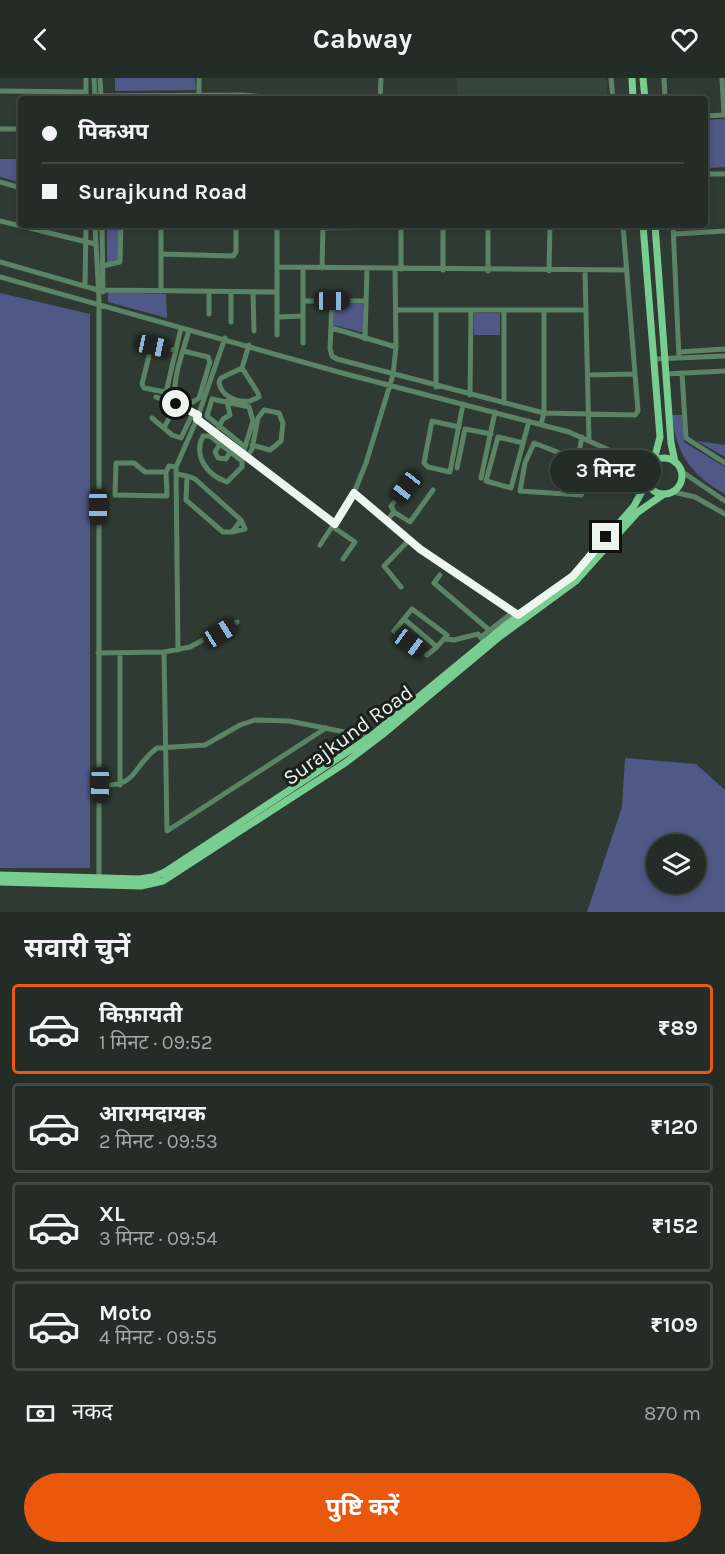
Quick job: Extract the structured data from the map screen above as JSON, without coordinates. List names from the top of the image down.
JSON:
{
  "streets": {
    "main road": ["Surajkund Road"]
  },
  "page": {
    "header": "Cabway",
    "banner": ["पिकअप", "Surajkund Road"],
    "bubble": "3 मिनट",
    "heading": "सवारी चुनें",
    "list": [
      {
        "name": "किफ़ायती",
        "note": "1 मिनट · 09:52",
        "value": "₹89"
      },
      {
        "name": "आरामदायक",
        "note": "2 मिनट · 09:53",
        "value": "₹120"
      },
      {
        "name": "XL",
        "note": "3 मिनट · 09:54",
        "value": "₹152"
      },
      {
        "name": "Moto",
        "note": "4 मिनट · 09:55",
        "value": "₹109"
      }
    ],
    "pay": ["नकद", "870 m"],
    "buttons": "पुष्टि करें"
  }
}
